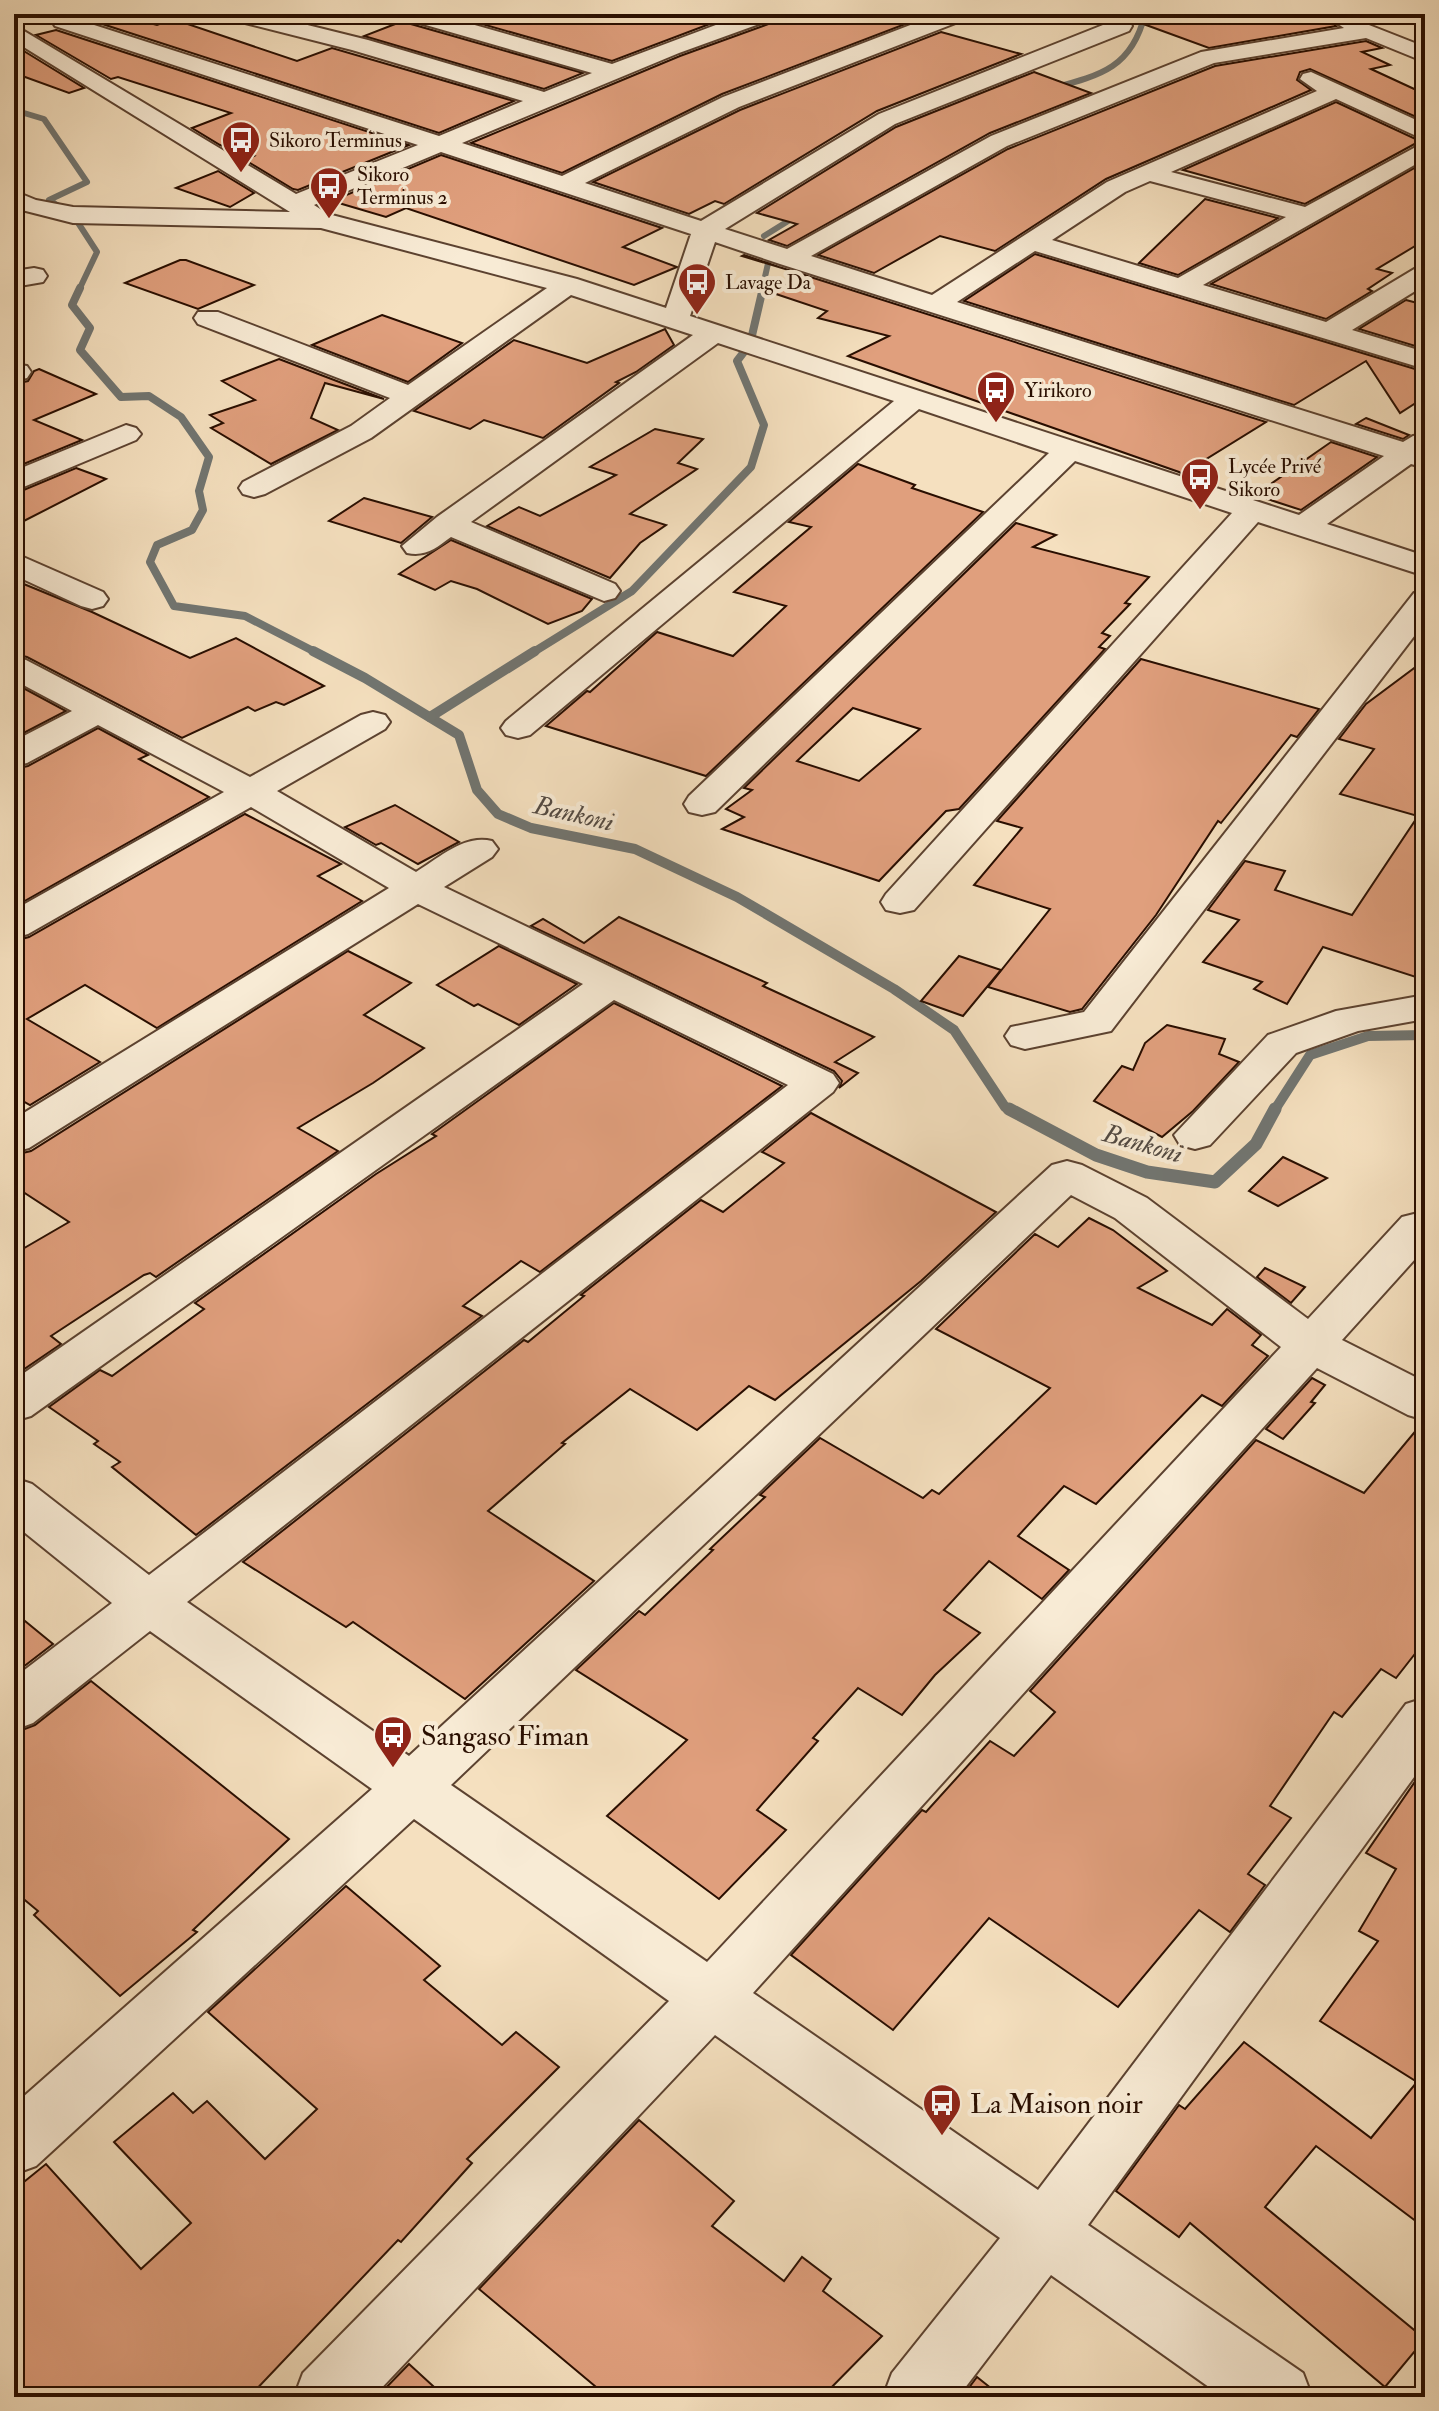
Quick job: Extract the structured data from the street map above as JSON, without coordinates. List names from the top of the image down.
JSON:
{
  "water": ["Bankoni"],
  "places": {
    "bus stop": [
      "Sikoro Terminus",
      "Sikoro Terminus 2",
      "Lavage Da",
      "Yirikoro",
      "Lycée Privé Sikoro",
      "Sangaso Fiman",
      "La Maison noir"
    ]
  }
}
